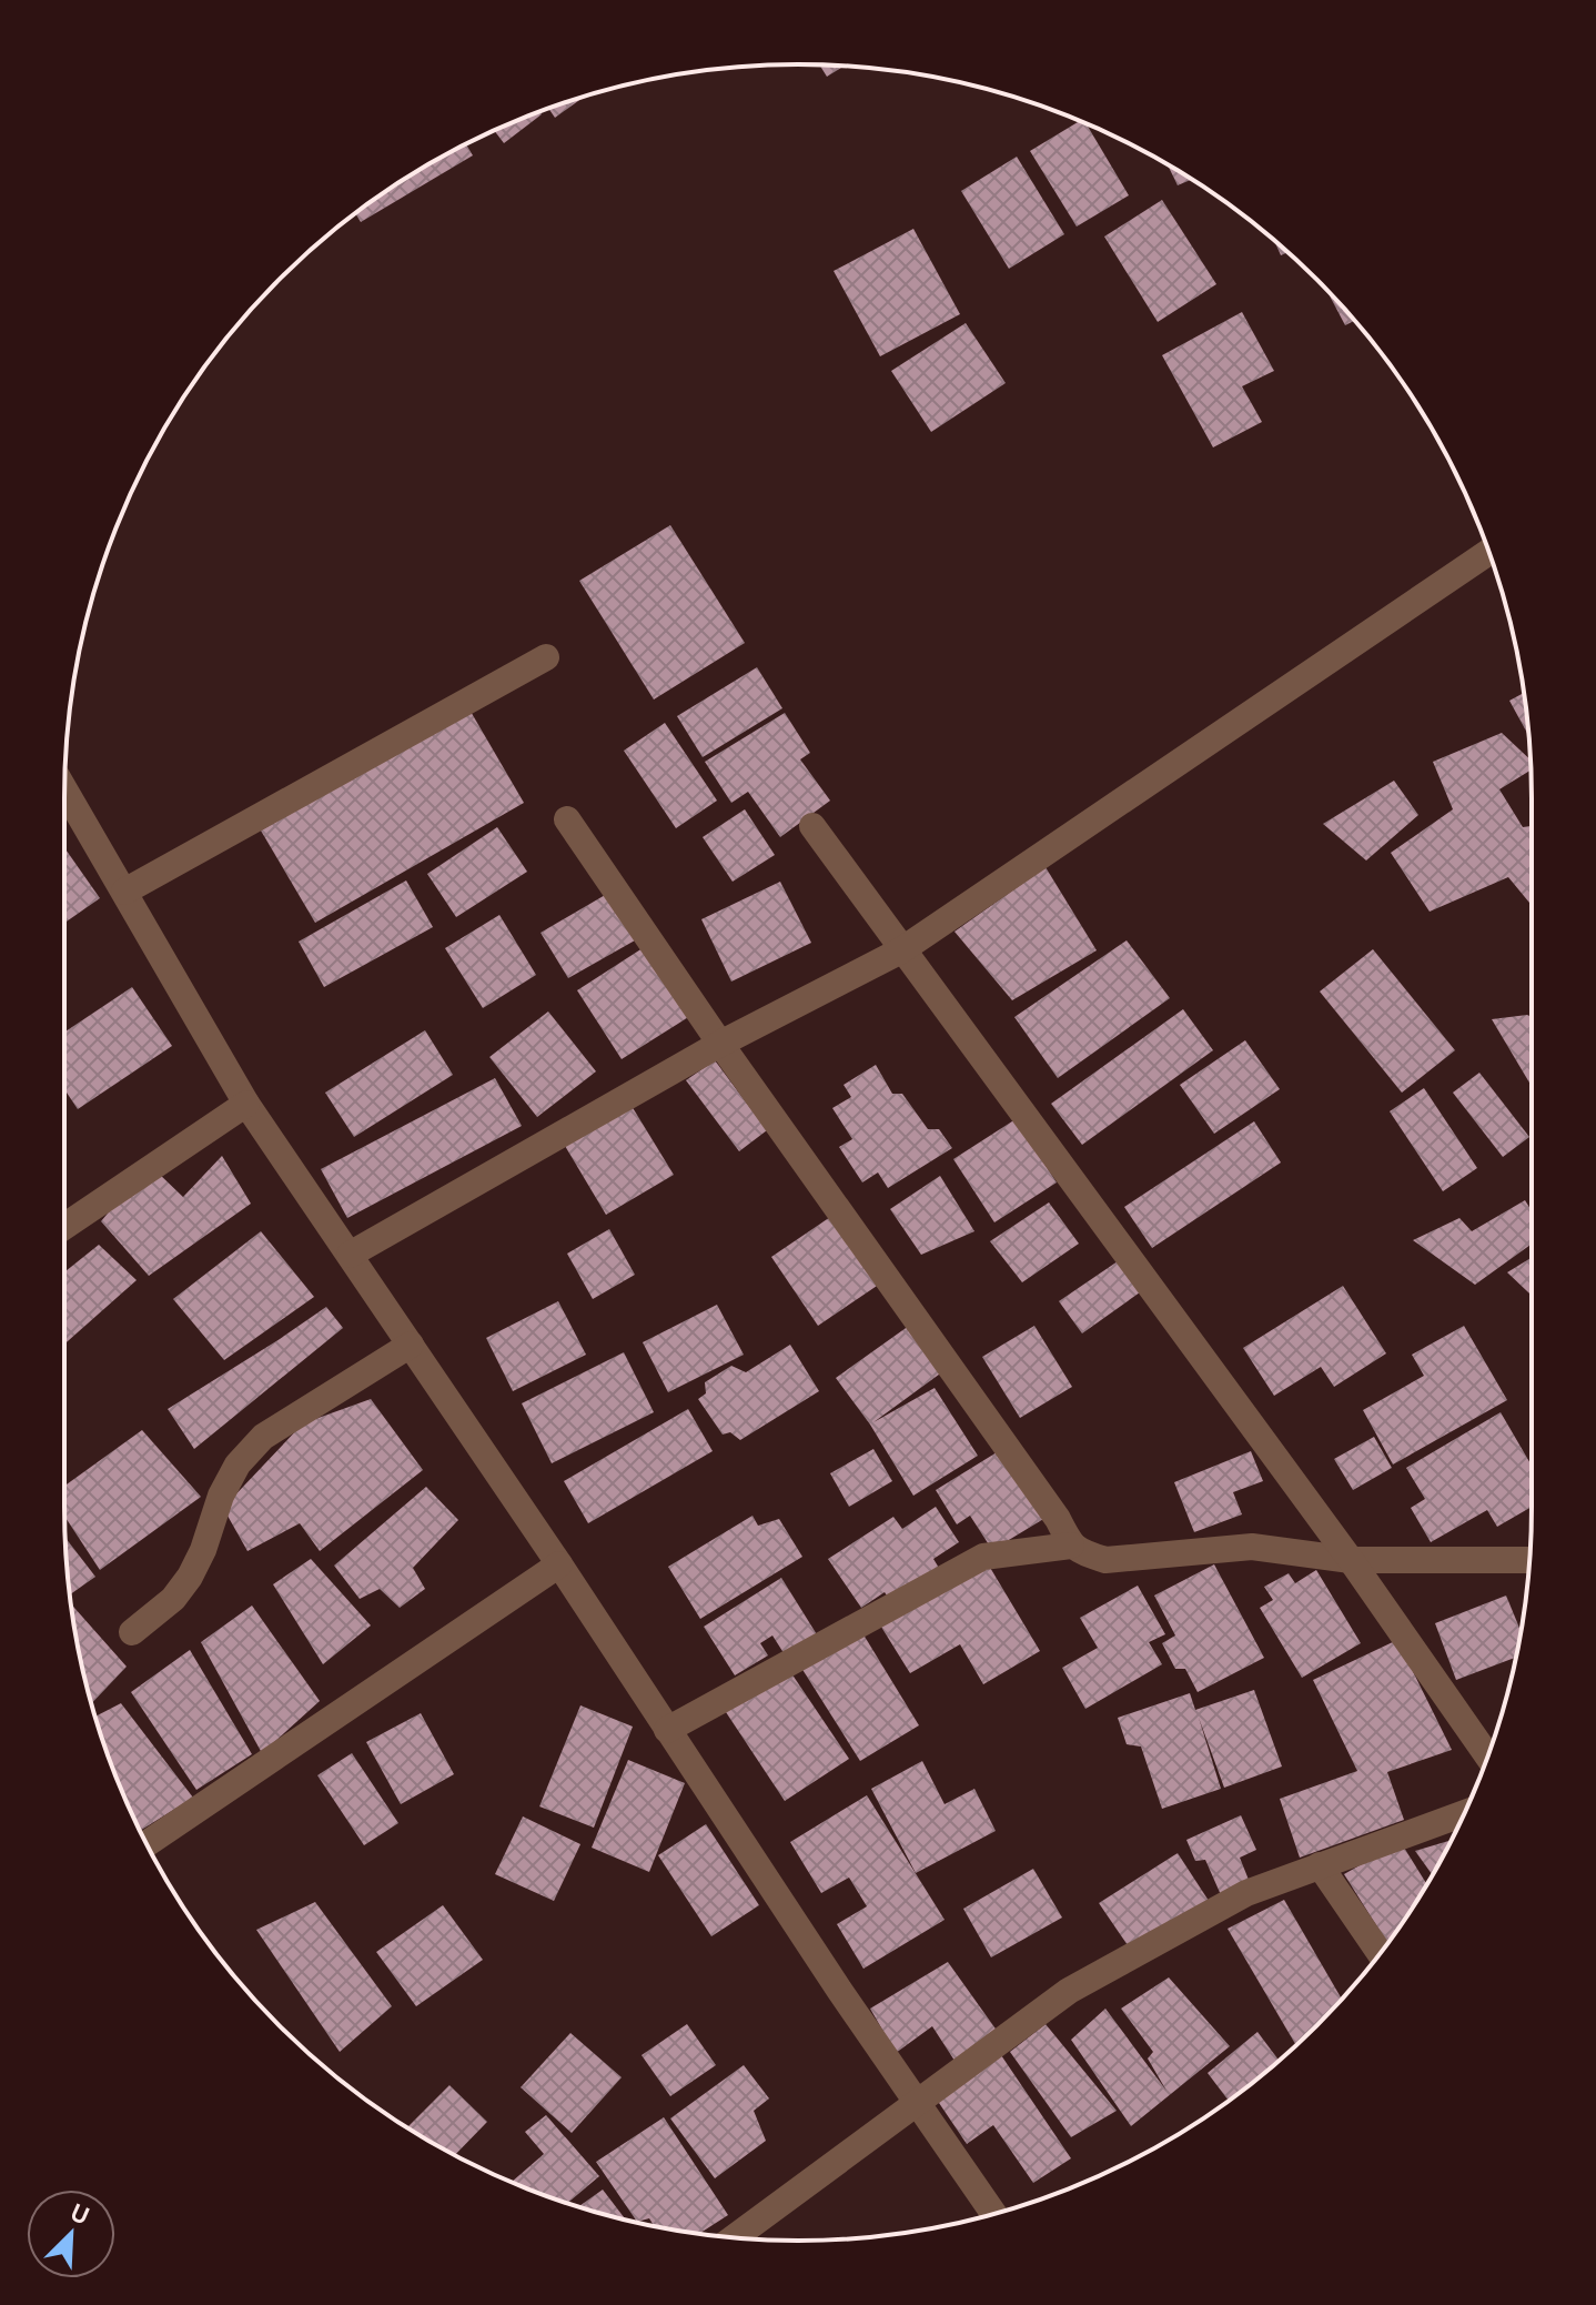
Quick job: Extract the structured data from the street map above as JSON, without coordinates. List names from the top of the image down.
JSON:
{
  "north": "top right"
}
